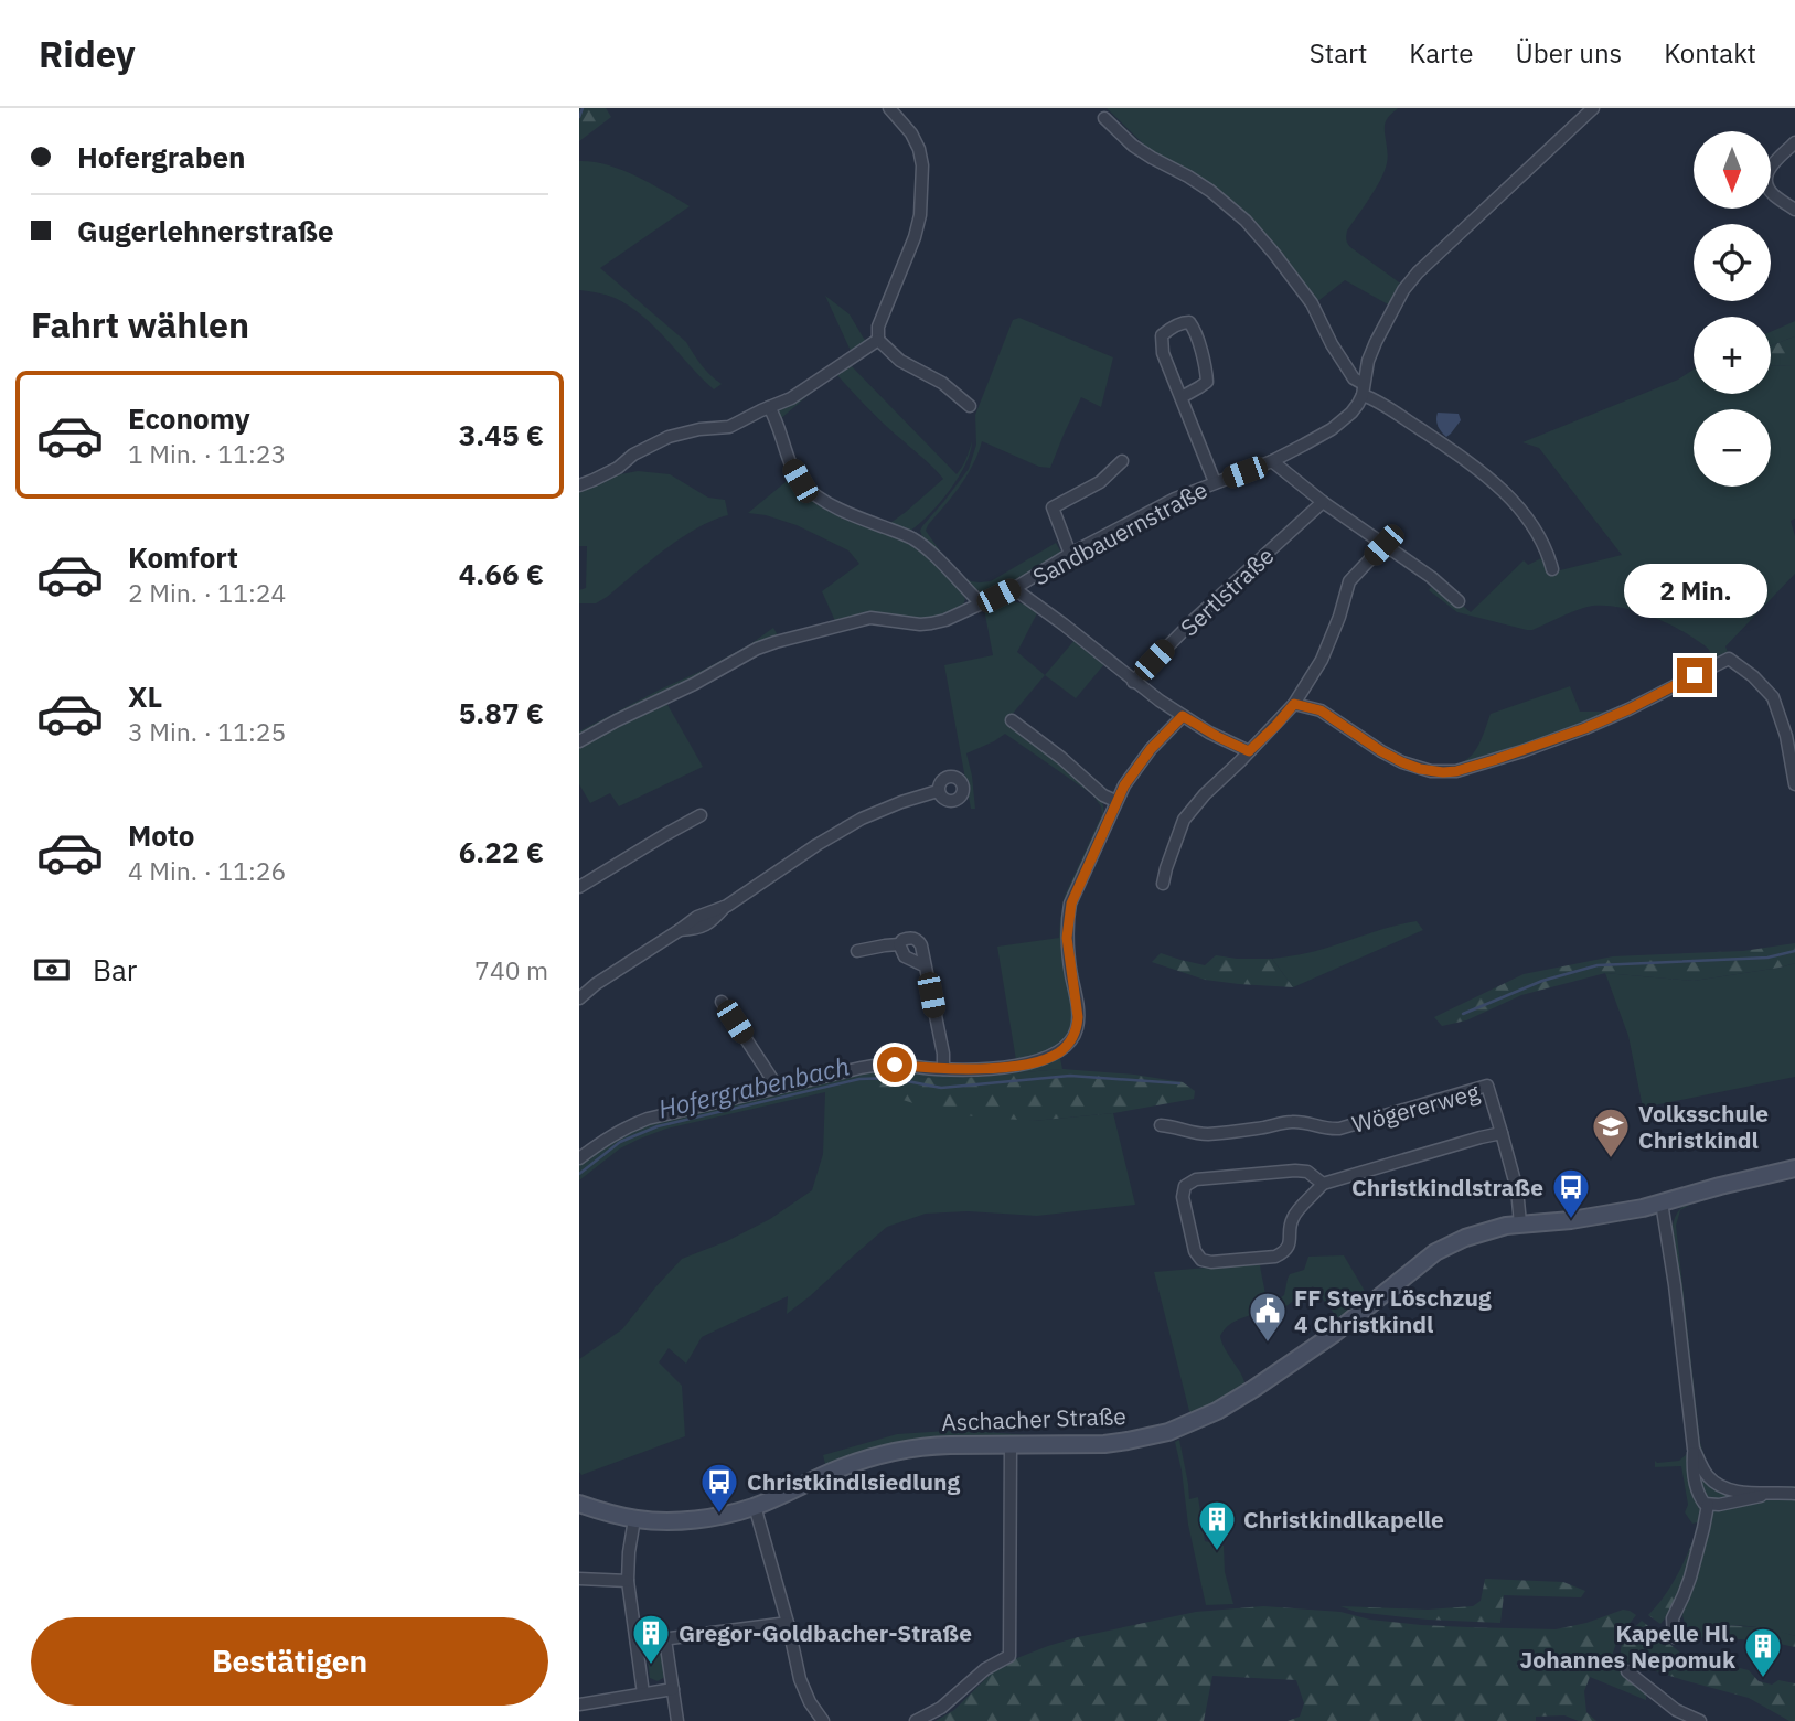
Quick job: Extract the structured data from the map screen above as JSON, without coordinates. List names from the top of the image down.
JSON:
{
  "streets": {
    "street": [
      "Sandbauernstraße",
      "Sertlstraße",
      "Wögererweg",
      "Aschacher Straße"
    ]
  },
  "crossings": [
    ["Wögererweg", "Aschacher Straße"]
  ],
  "water": ["Hofergrabenbach"],
  "places": {
    "school or university": ["Volksschule Christkindl"],
    "bus stop": ["Christkindlstraße", "Christkindlsiedlung"],
    "public building": ["FF Steyr Löschzug 4 Christkindl"],
    "building": ["Christkindlkapelle", "Gregor-Goldbacher-Straße", "Kapelle Hl. Johannes Nepomuk"]
  },
  "north": "bottom",
  "page": {
    "header": "Ridey",
    "nav": [
      "Start",
      "Karte",
      "Über uns",
      "Kontakt"
    ],
    "banner": ["Hofergraben", "Gugerlehnerstraße"],
    "map_buttons": ["+", "−"],
    "heading": "Fahrt wählen",
    "list": [
      {
        "name": "Economy",
        "note": "1 Min. · 11:23",
        "value": "3.45 €"
      },
      {
        "name": "Komfort",
        "note": "2 Min. · 11:24",
        "value": "4.66 €"
      },
      {
        "name": "XL",
        "note": "3 Min. · 11:25",
        "value": "5.87 €"
      },
      {
        "name": "Moto",
        "note": "4 Min. · 11:26",
        "value": "6.22 €"
      }
    ],
    "bubble": "2 Min.",
    "pay": ["Bar", "740 m"],
    "buttons": "Bestätigen"
  }
}
